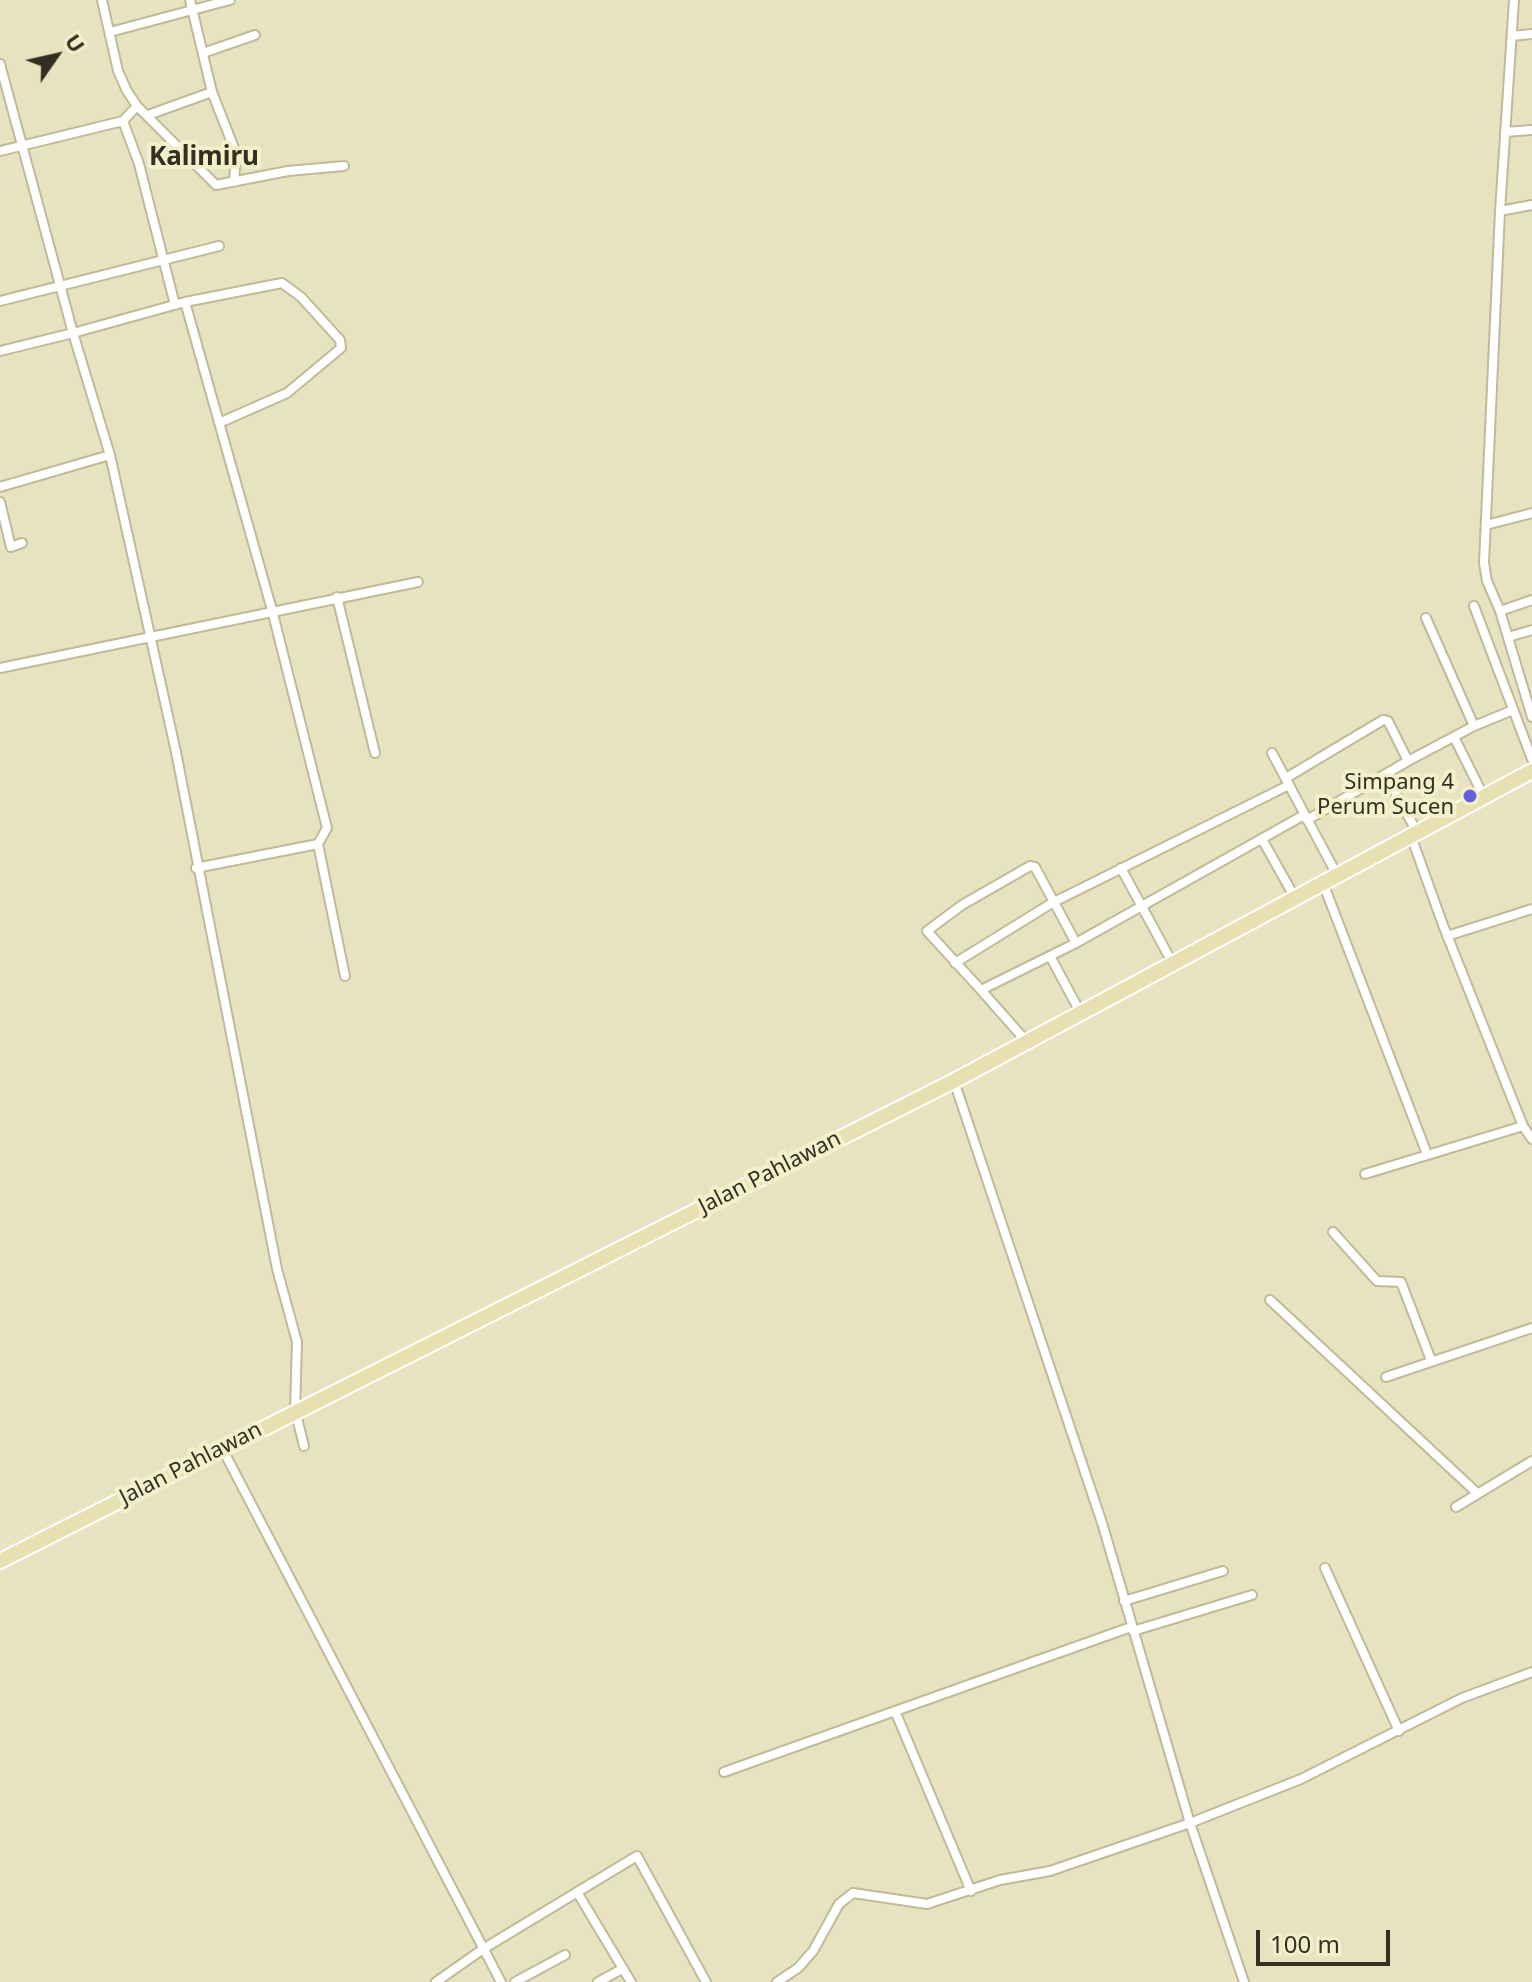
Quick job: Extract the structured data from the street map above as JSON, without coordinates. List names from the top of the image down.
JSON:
{
  "streets": {
    "main road": ["Jalan Pahlawan"]
  },
  "districts": ["Kalimiru"],
  "places": ["Simpang 4 Perum Sucen"],
  "scale_bar": "100 m",
  "north": "top right"
}
